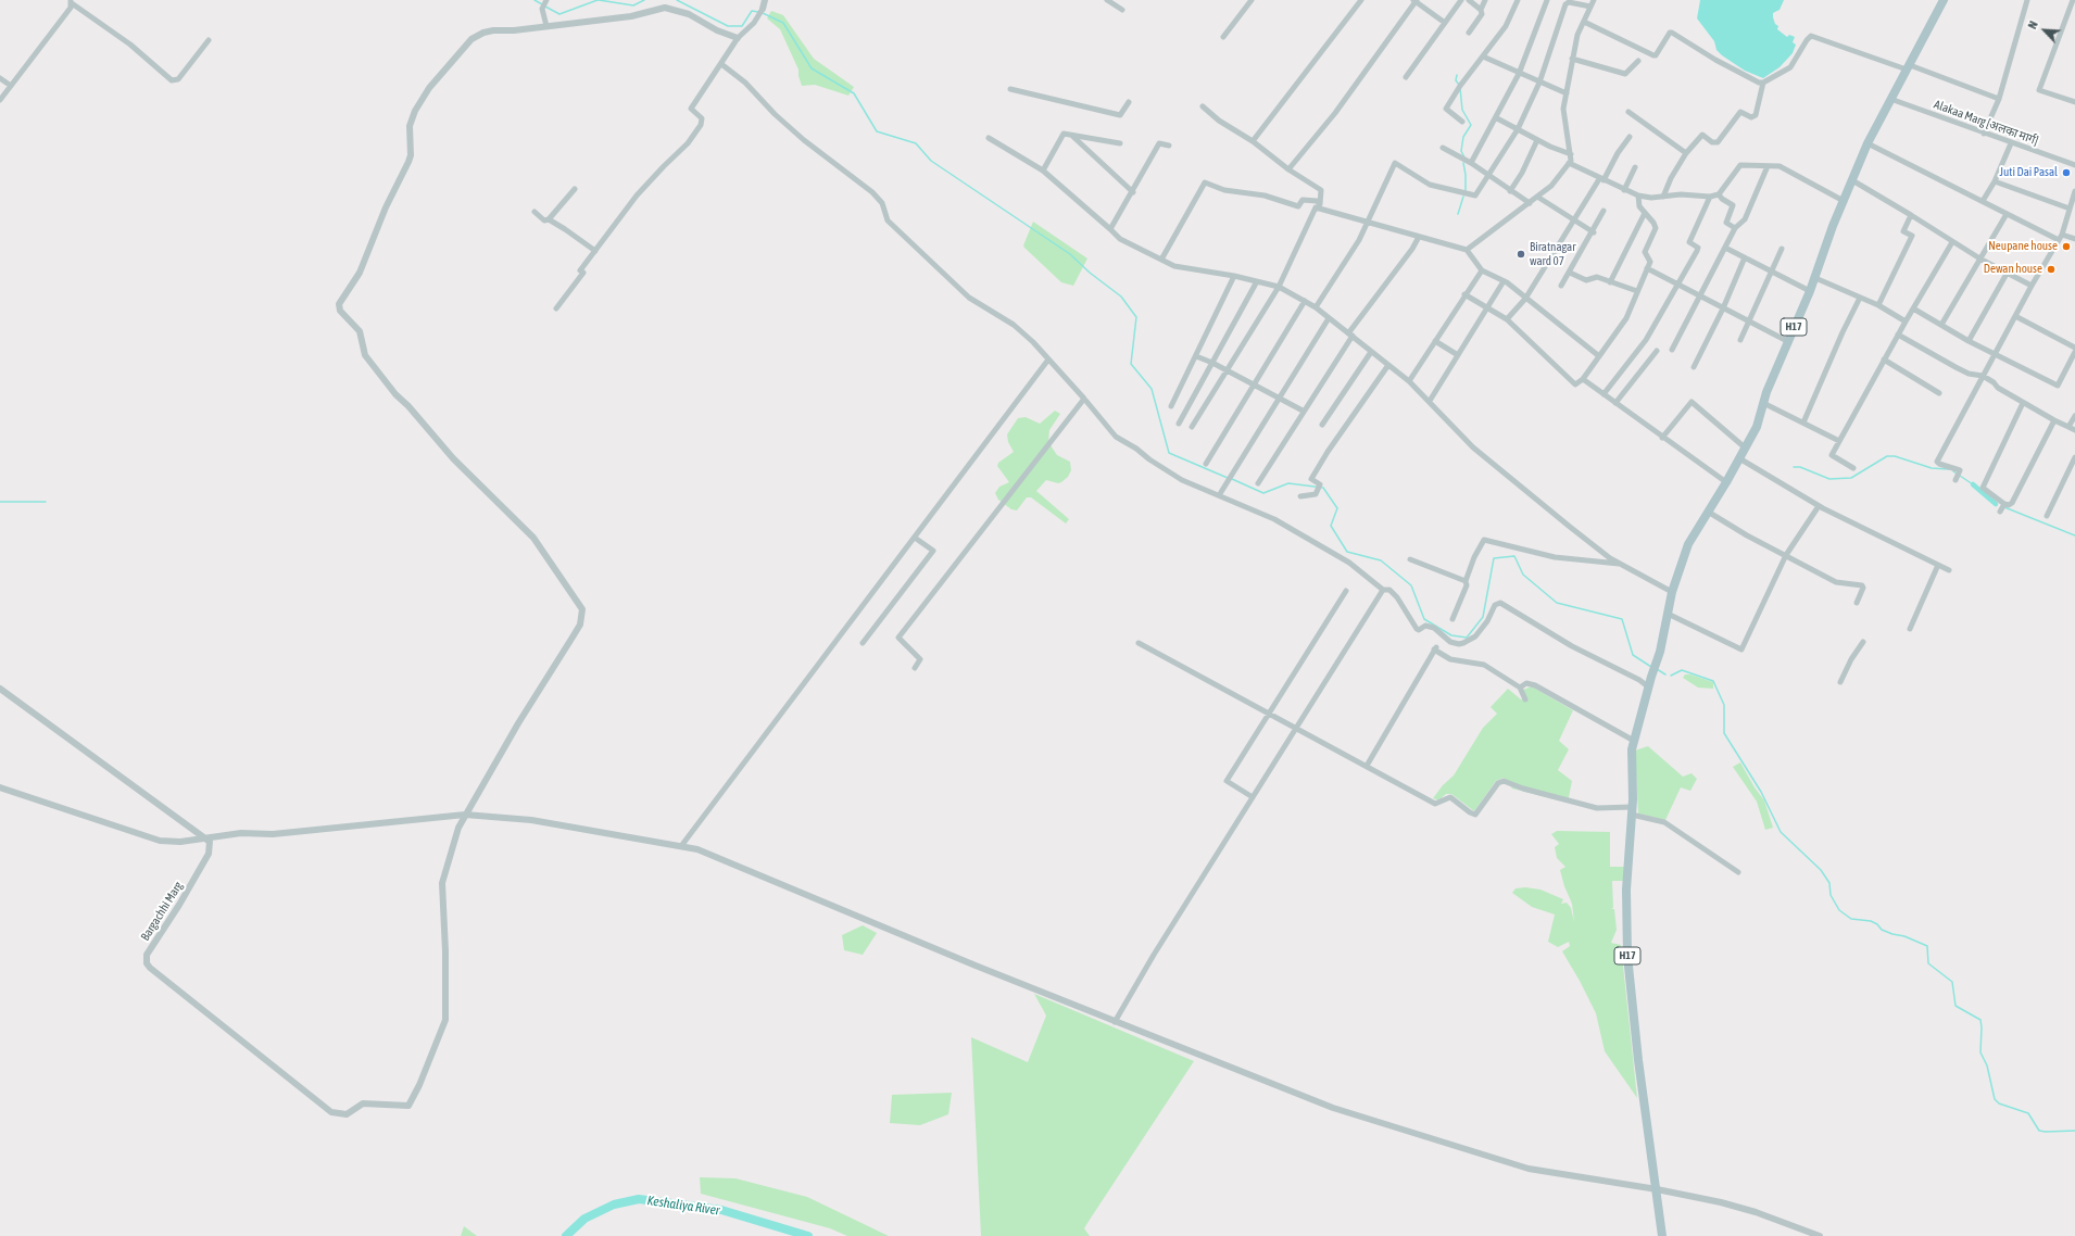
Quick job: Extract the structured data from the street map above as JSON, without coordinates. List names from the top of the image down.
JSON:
{
  "streets": {
    "main road": ["H17"],
    "street": ["Alakaa Marg [अलका मार्ग]", "Bargachhi Marg"]
  },
  "crossings": [
    ["Alakaa Marg [अलका मार्ग]", "H17"]
  ],
  "water": ["Keshaliya River"],
  "places": [
    "Juti Dai Pasal",
    "Neupane house",
    "Biratnagar ward 07",
    "Dewan house"
  ],
  "north": "top left"
}
